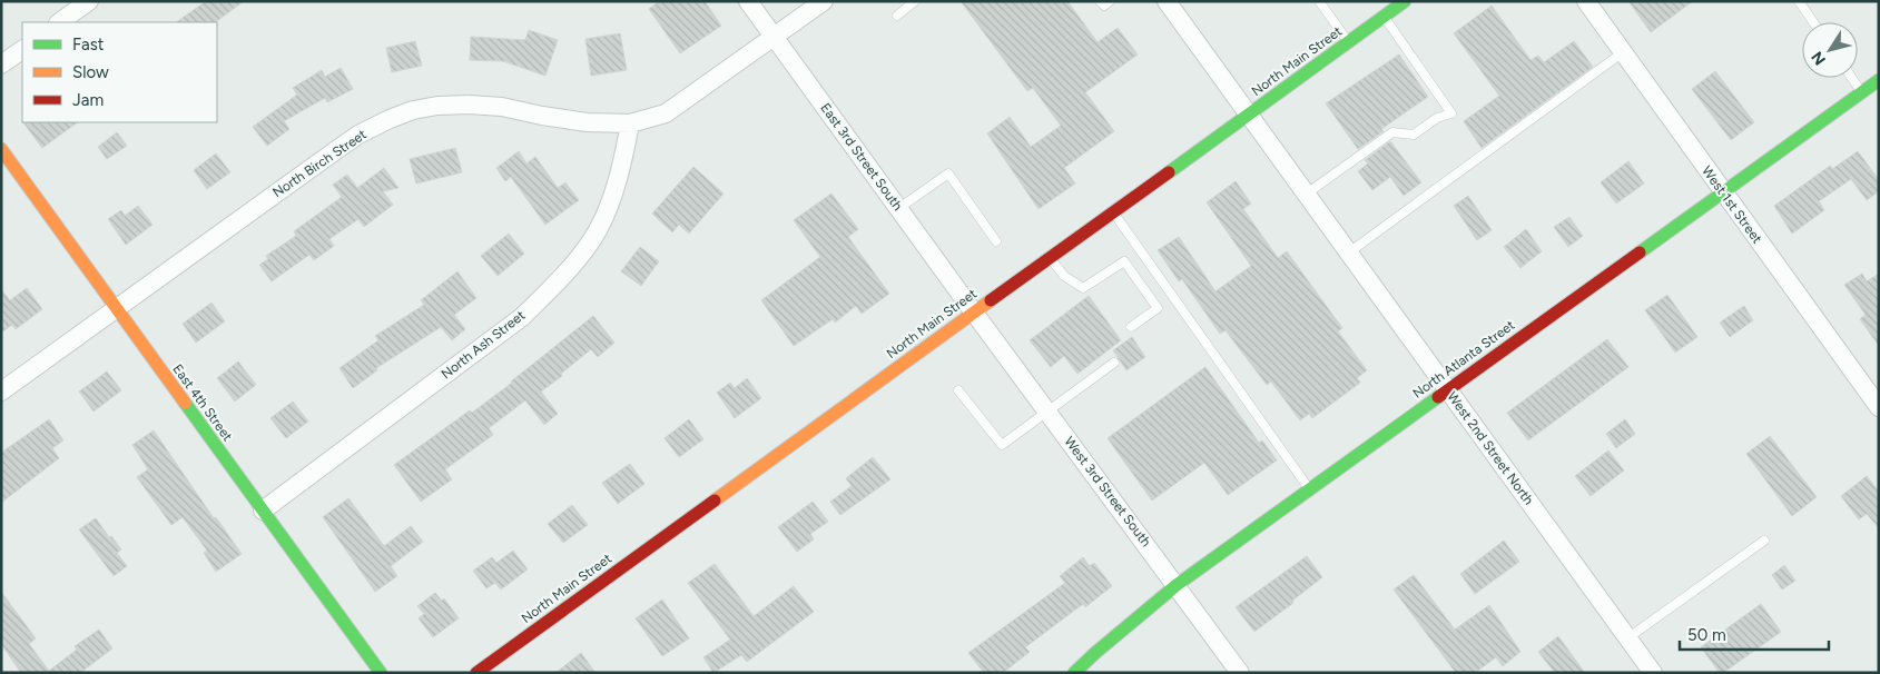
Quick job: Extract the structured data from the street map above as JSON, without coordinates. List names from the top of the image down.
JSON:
{
  "streets": {
    "street": [
      "North Main Street",
      "East 3rd Street South",
      "North Birch Street",
      "West 1st Street",
      "North Ash Street",
      "North Atlanta Street",
      "East 4th Street",
      "West 2nd Street North",
      "West 3rd Street South"
    ]
  },
  "crossings": [
    ["North Main Street", "East 3rd Street South"],
    ["North Main Street", "West 2nd Street North"],
    ["North Main Street", "West 3rd Street South"],
    ["East 3rd Street South", "North Birch Street"],
    ["East 3rd Street South", "West 3rd Street South"],
    ["North Birch Street", "North Ash Street"],
    ["North Birch Street", "East 4th Street"],
    ["West 1st Street", "North Atlanta Street"],
    ["North Ash Street", "East 4th Street"],
    ["North Atlanta Street", "West 2nd Street North"],
    ["North Atlanta Street", "West 3rd Street South"]
  ],
  "legend": ["Fast", "Slow", "Jam"],
  "scale_bar": "50 m",
  "north": "bottom left"
}
